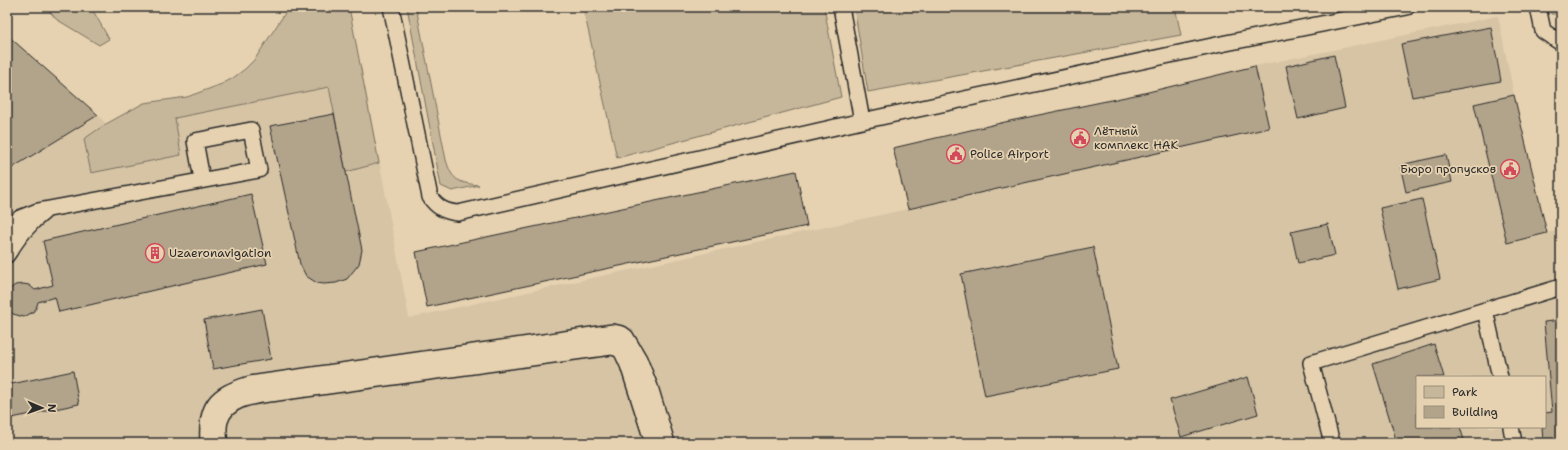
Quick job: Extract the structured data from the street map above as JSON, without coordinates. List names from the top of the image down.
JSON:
{
  "places": {
    "public building": ["Лётный комплекс НАК", "Police Airport", "Бюро пропусков"],
    "building": ["Uzaeronavigation"]
  },
  "legend": ["Park", "Building"],
  "north": "right"
}
